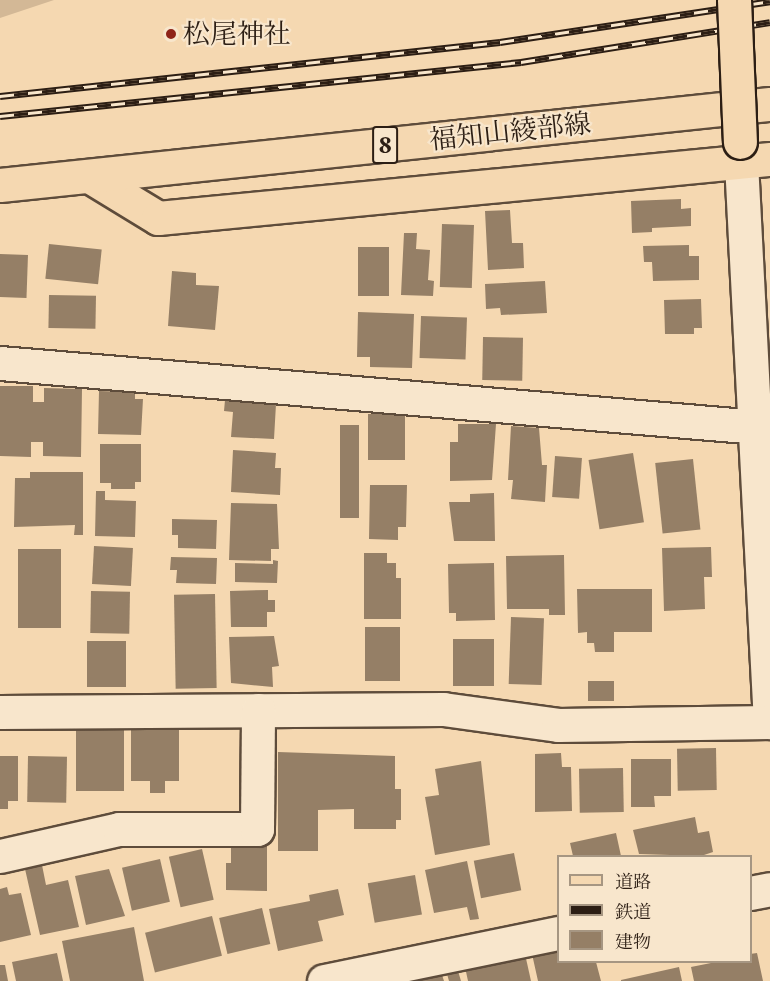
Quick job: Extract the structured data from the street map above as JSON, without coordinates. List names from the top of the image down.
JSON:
{
  "streets": {
    "main road": ["福知山綾部線", "8"]
  },
  "places": ["松尾神社"],
  "legend": ["道路", "鉄道", "建物"]
}
